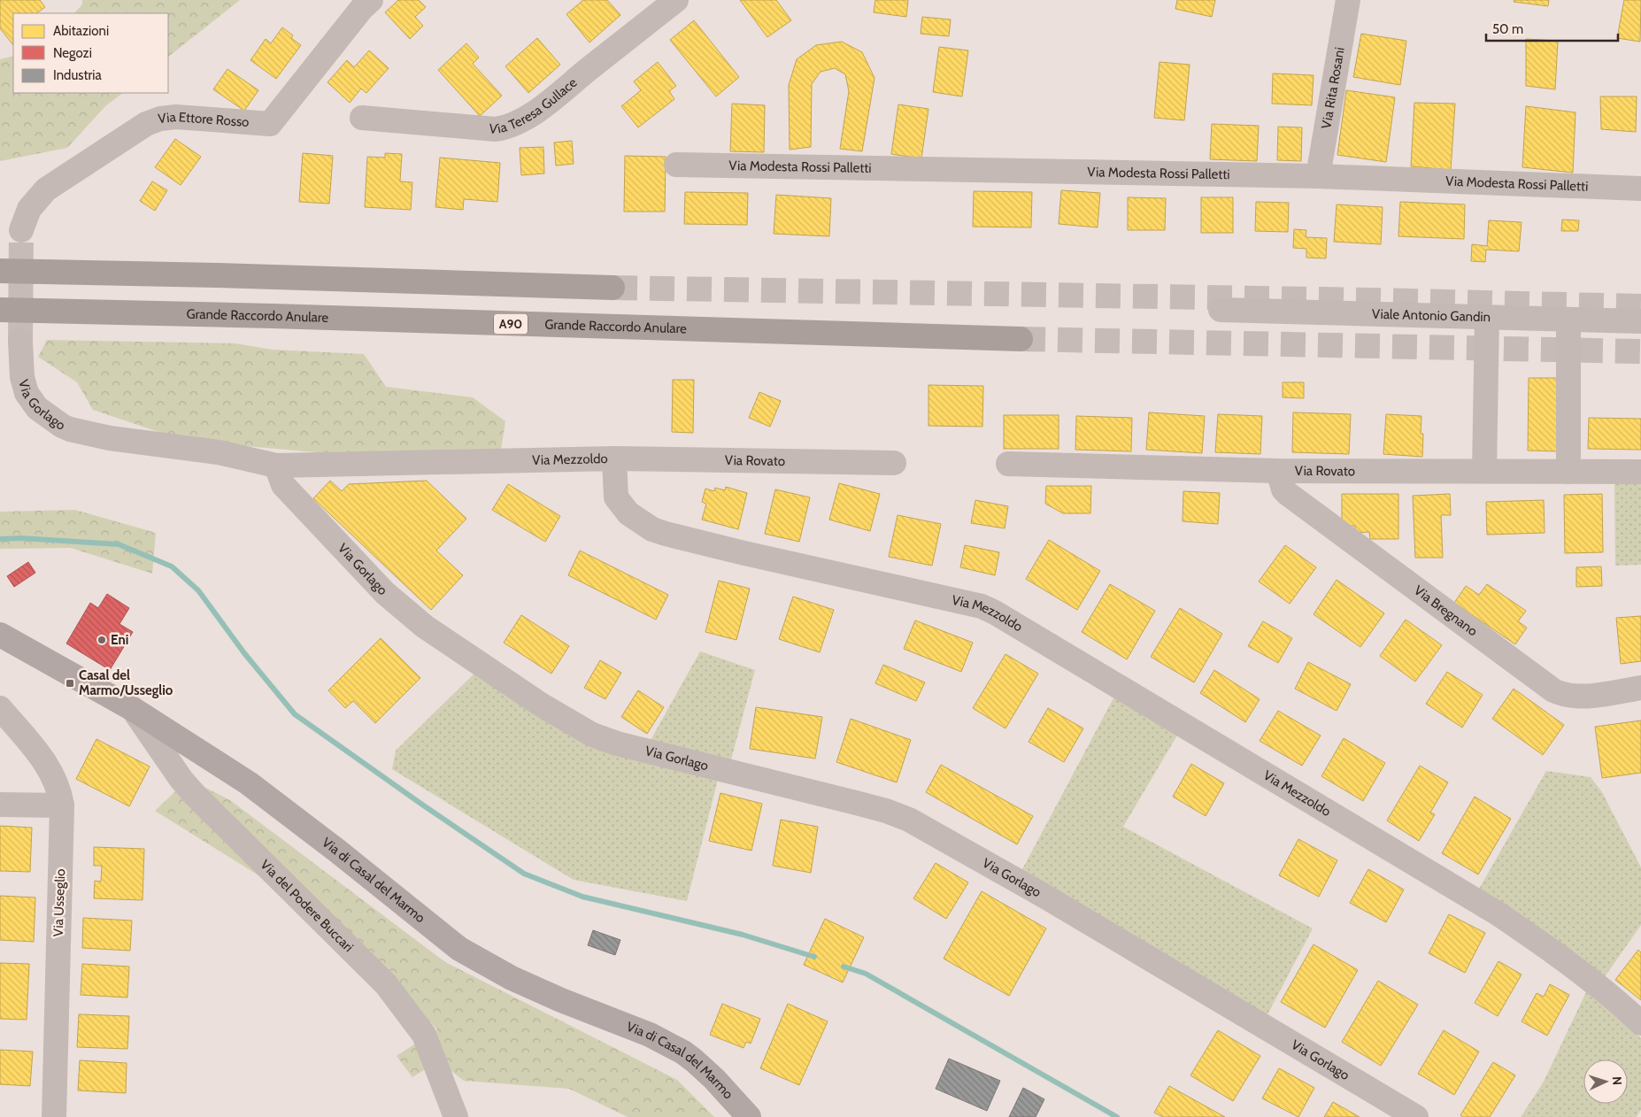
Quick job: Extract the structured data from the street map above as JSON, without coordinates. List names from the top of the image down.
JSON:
{
  "streets": {
    "highway": ["Grande Raccordo Anulare", "A90"],
    "main road": ["Via di Casal del Marmo"],
    "street": [
      "Via Rita Rosani",
      "Via Teresa Gullace",
      "Via Ettore Rosso",
      "Via Modesta Rossi Palletti",
      "Viale Antonio Gandin",
      "Via Gorlago",
      "Via Mezzoldo",
      "Via Rovato",
      "Via Bregnano",
      "Via Usseglio",
      "Via del Podere Buccari"
    ]
  },
  "crossings": [
    ["Via Rita Rosani", "Via Modesta Rossi Palletti"],
    ["Via Gorlago", "Via Mezzoldo"],
    ["Via Mezzoldo", "Via Rovato"],
    ["Via Rovato", "Via Bregnano"],
    ["Via di Casal del Marmo", "Via del Podere Buccari"]
  ],
  "places": {
    "other": ["Eni"],
    "transit": ["Casal del Marmo/Usseglio"]
  },
  "legend": ["Abitazioni", "Negozi", "Industria"],
  "scale_bar": "50 m",
  "north": "right"
}
